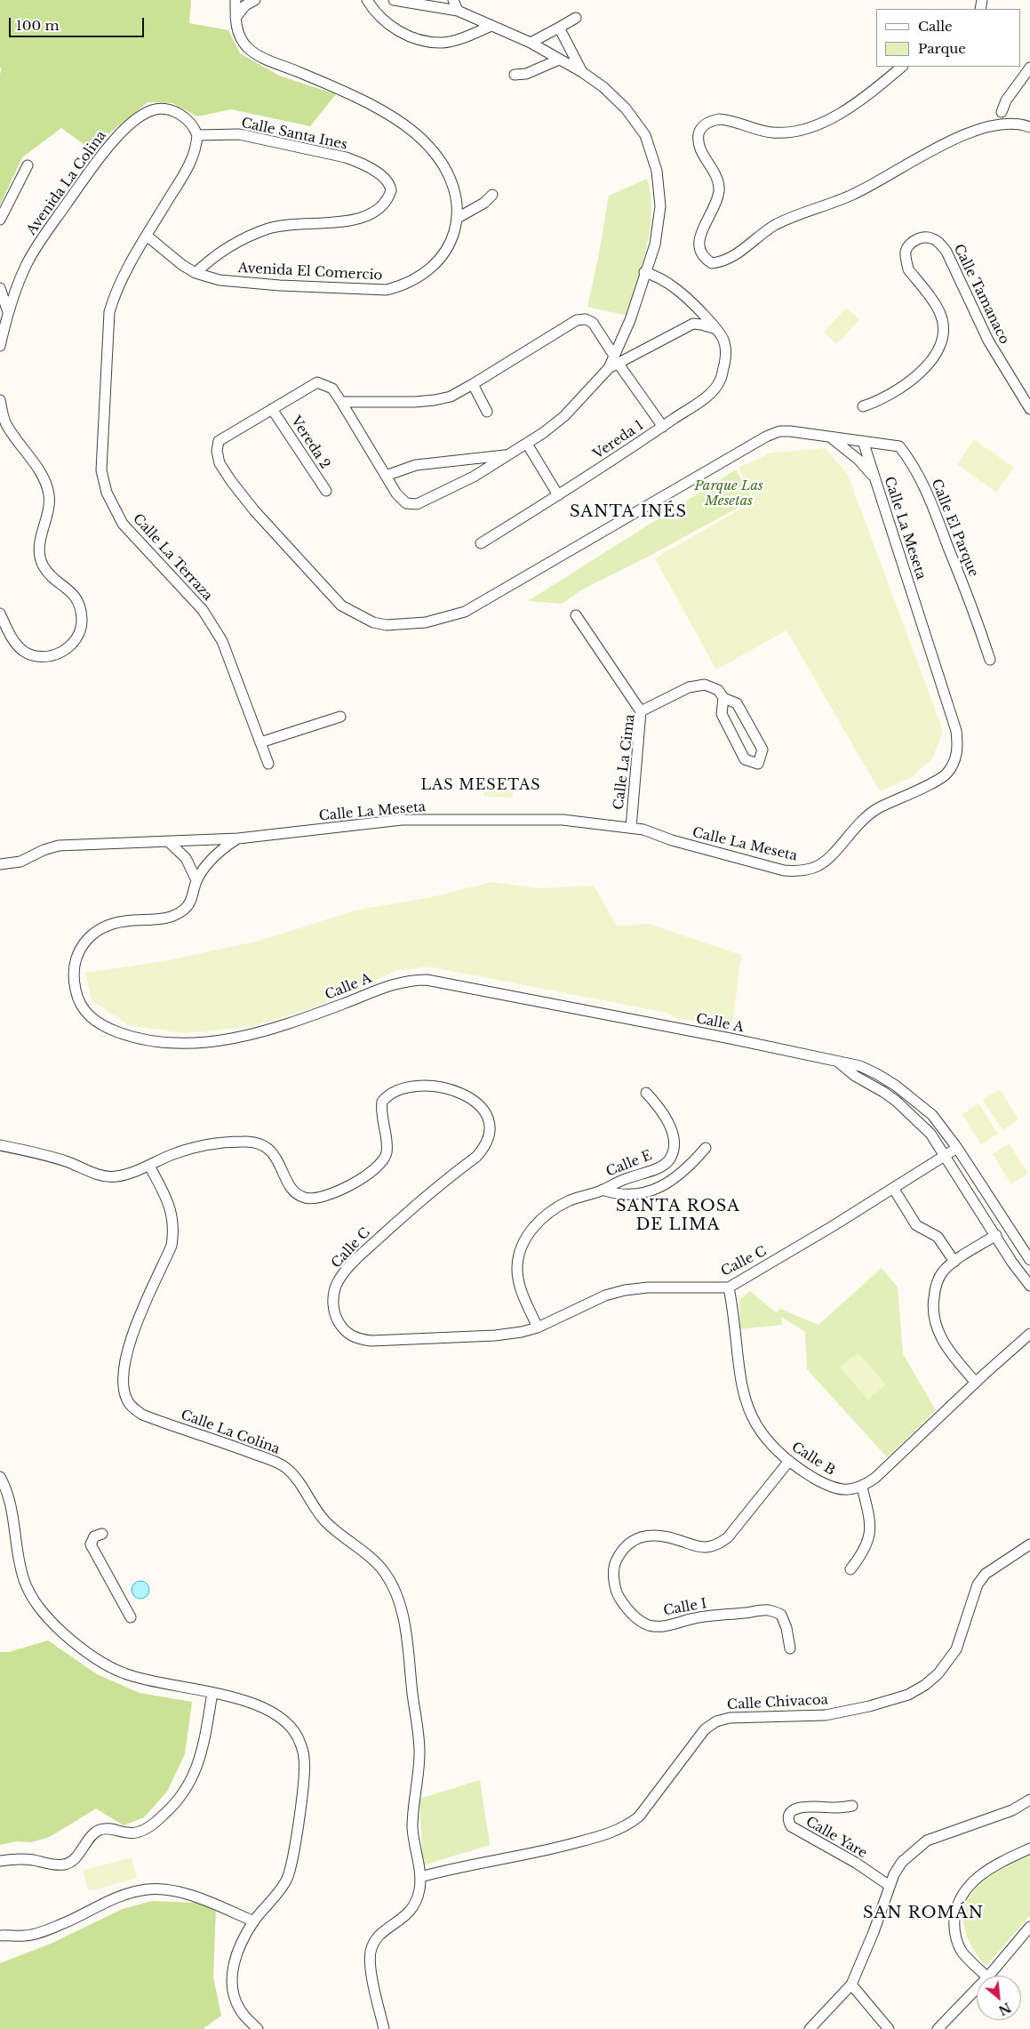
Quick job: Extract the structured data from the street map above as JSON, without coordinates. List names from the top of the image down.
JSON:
{
  "streets": {
    "street": [
      "Calle Santa Ines",
      "Avenida La Colina",
      "Avenida El Comercio",
      "Calle Tamanaco",
      "Vereda 1",
      "Vereda 2",
      "Calle La Meseta",
      "Calle El Parque",
      "Calle La Terraza",
      "Calle La Cima",
      "Calle A",
      "Calle E",
      "Calle C",
      "Calle La Colina",
      "Calle B",
      "Calle I",
      "Calle Chivacoa",
      "Calle Yare"
    ]
  },
  "crossings": [
    ["Calle Santa Ines", "Avenida La Colina"],
    ["Calle Santa Ines", "Avenida El Comercio"],
    ["Avenida El Comercio", "Calle La Terraza"],
    ["Vereda 2", "Calle El Parque"],
    ["Calle La Meseta", "Calle El Parque"],
    ["Calle La Meseta", "Calle La Cima"],
    ["Calle La Meseta", "Calle A"],
    ["Calle A", "Calle C"],
    ["Calle E", "Calle C"],
    ["Calle C", "Calle La Colina"],
    ["Calle C", "Calle B"],
    ["Calle La Colina", "Calle Chivacoa"],
    ["Calle B", "Calle I"]
  ],
  "districts": [
    "SANTA INÉS",
    "LAS MESETAS",
    "SANTA ROSA DE LIMA",
    "SAN ROMÁN"
  ],
  "parks": ["Parque Las Mesetas"],
  "legend": ["Calle", "Parque"],
  "scale_bar": "100 m",
  "north": "bottom right"
}
